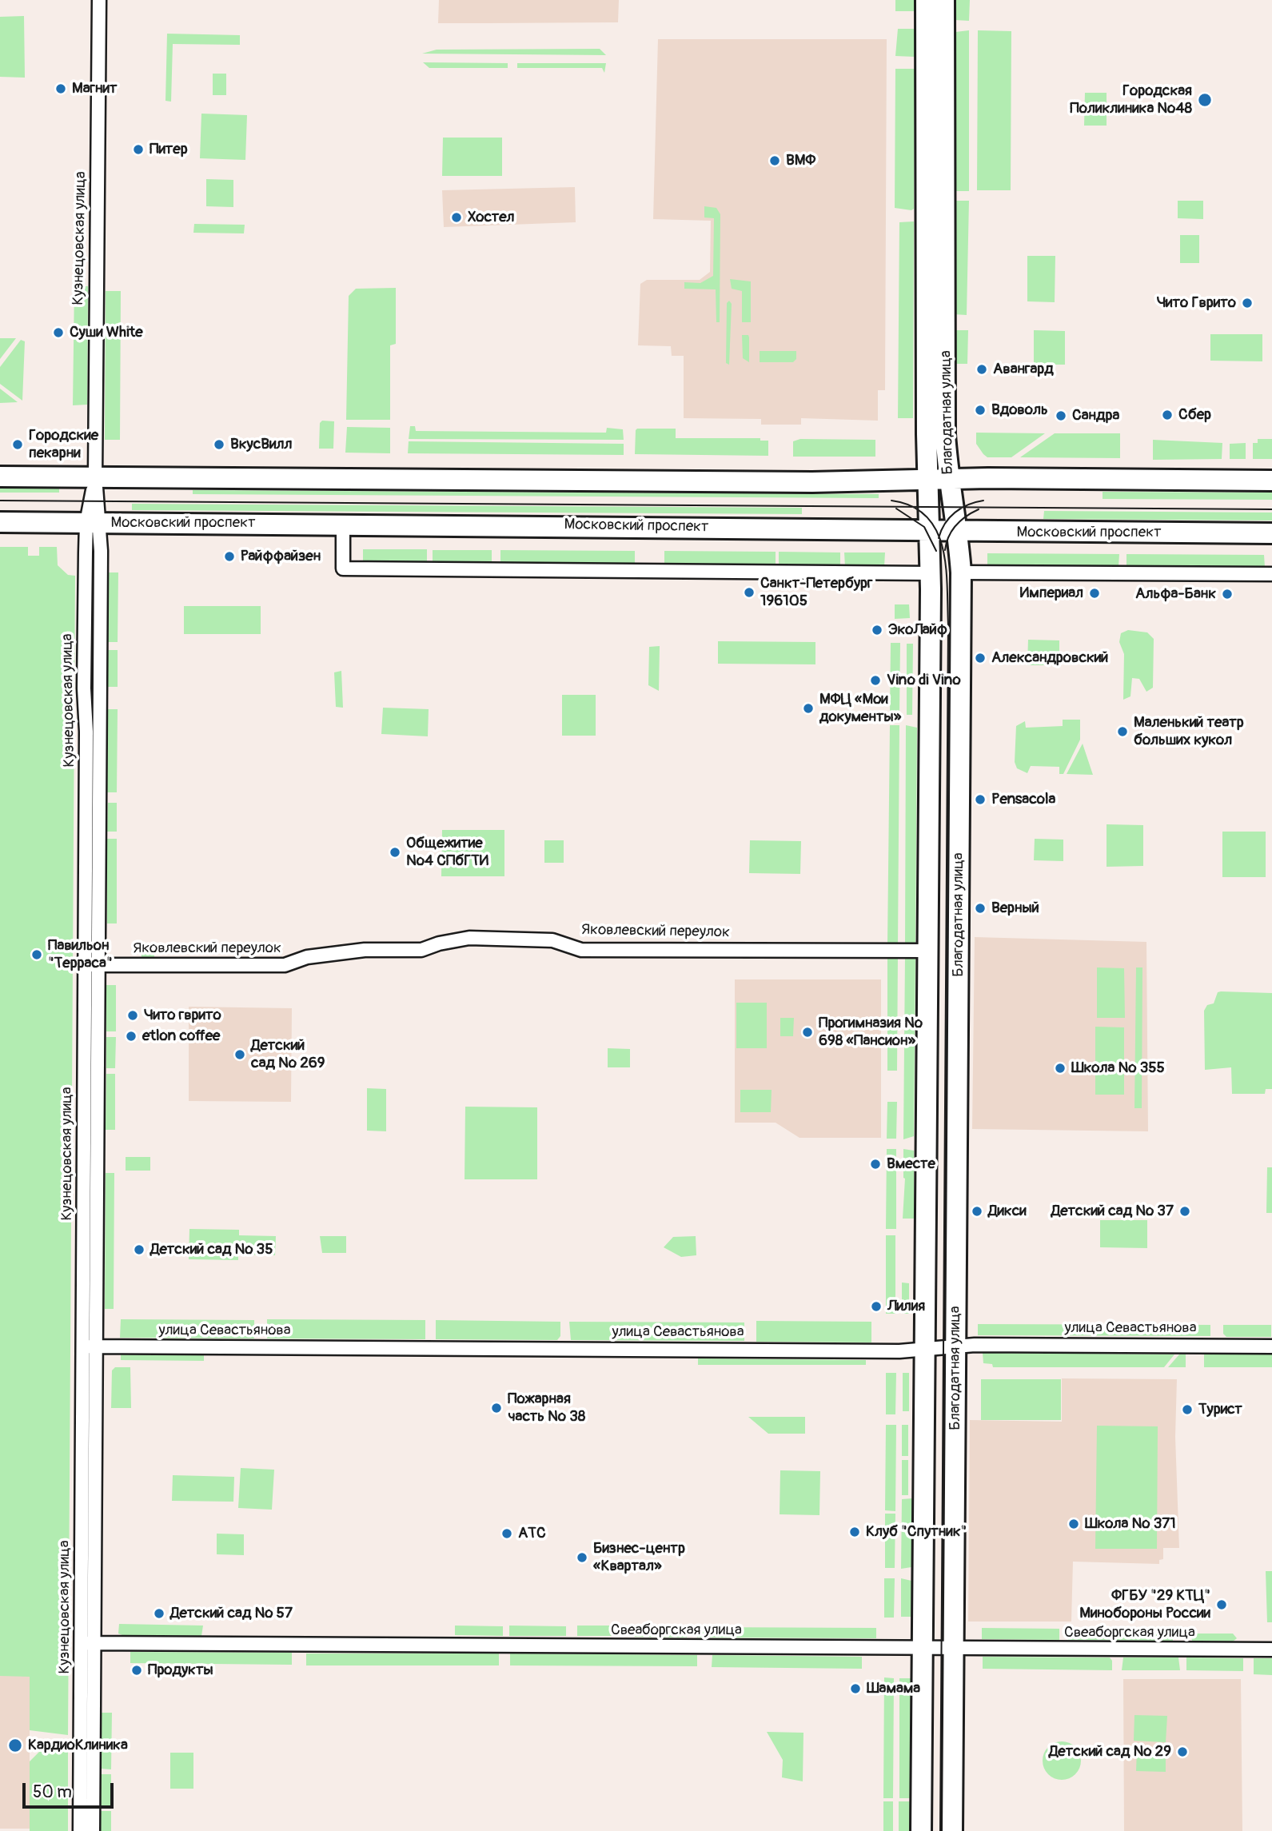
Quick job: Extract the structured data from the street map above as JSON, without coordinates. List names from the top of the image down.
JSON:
{
  "streets": {
    "main road": ["Благодатная улица", "Московский проспект"],
    "street": [
      "Кузнецовская улица",
      "Яковлевский переулок",
      "улица Севастьянова",
      "Свеаборгская улица"
    ]
  },
  "crossings": [
    ["Кузнецовская улица", "Московский проспект"],
    ["Кузнецовская улица", "Яковлевский переулок"],
    ["Кузнецовская улица", "улица Севастьянова"],
    ["Кузнецовская улица", "Свеаборгская улица"],
    ["Благодатная улица", "Московский проспект"],
    ["Благодатная улица", "Яковлевский переулок"],
    ["Благодатная улица", "улица Севастьянова"],
    ["Благодатная улица", "Свеаборгская улица"]
  ],
  "places": [
    "Магнит",
    "Городская Поликлиника №48",
    "Питер",
    "ВМФ",
    "Хостел",
    "Чито Гврито",
    "Суши White",
    "Авангард",
    "Вдоволь",
    "Сбер",
    "Сандра",
    "Городские пекарни",
    "ВкусВилл",
    "Райффайзен",
    "Санкт-Петербург 196105",
    "Империал",
    "Альфа-Банк",
    "ЭкоЛайф",
    "Александровский",
    "Vino di Vino",
    "МФЦ «Мои документы»",
    "Маленький театр больших кукол",
    "Pensacola",
    "Общежитие №4 СПбГТИ",
    "Верный",
    "Павильон \"Терраса\"",
    "Чито гврито",
    "Прогимназия № 698 «Пансион»",
    "etlon coffee",
    "Детский сад № 269",
    "Школа № 355",
    "Вместе",
    "Дикси",
    "Детский сад № 37",
    "Детский сад № 35",
    "Лилия",
    "Пожарная часть № 38",
    "Турист",
    "Школа № 371",
    "Клуб \"Спутник\"",
    "АТС",
    "Бизнес-центр «Квартал»",
    "ФГБУ \"29 КТЦ\" Минобороны России",
    "Детский сад № 57",
    "Продукты",
    "Шамама",
    "КардиоКлиника",
    "Детский сад № 29"
  ],
  "scale_bar": "50 m"
}
